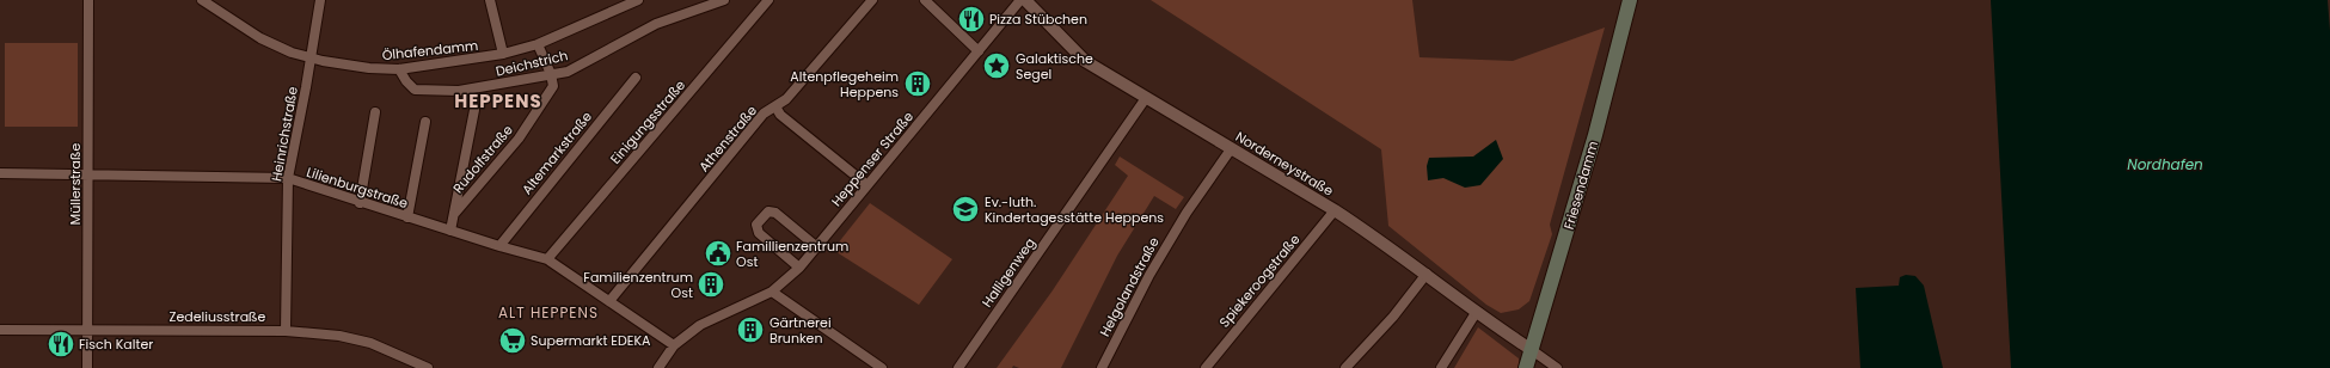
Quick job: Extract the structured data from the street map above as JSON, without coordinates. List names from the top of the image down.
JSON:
{
  "streets": {
    "main road": ["Friesendamm"],
    "street": [
      "Ölhafendamm",
      "Deichstrich",
      "Einigungsstraße",
      "Heinrichstraße",
      "Athenstraße",
      "Altemarkstraße",
      "Rudolfstraße",
      "Heppenser Straße",
      "Norderneystraße",
      "Müllerstraße",
      "Lilienburgstraße",
      "Halligenweg",
      "Spiekeroogstraße",
      "Helgolandstraße",
      "Zedeliusstraße"
    ]
  },
  "crossings": [
    ["Ölhafendamm", "Deichstrich"],
    ["Ölhafendamm", "Heinrichstraße"],
    ["Deichstrich", "Rudolfstraße"],
    ["Einigungsstraße", "Lilienburgstraße"],
    ["Heinrichstraße", "Lilienburgstraße"],
    ["Heinrichstraße", "Zedeliusstraße"],
    ["Athenstraße", "Lilienburgstraße"],
    ["Altemarkstraße", "Lilienburgstraße"],
    ["Heppenser Straße", "Lilienburgstraße"],
    ["Norderneystraße", "Friesendamm"],
    ["Norderneystraße", "Halligenweg"],
    ["Norderneystraße", "Spiekeroogstraße"],
    ["Norderneystraße", "Helgolandstraße"],
    ["Müllerstraße", "Lilienburgstraße"],
    ["Müllerstraße", "Zedeliusstraße"]
  ],
  "districts": ["HEPPENS", "ALT HEPPENS"],
  "water": ["Nordhafen"],
  "places": {
    "restaurant": ["Pizza Stübchen", "Fisch Kalter"],
    "place": ["Galaktische Segel"],
    "building": ["Altenpflegeheim Heppens", "Familienzentrum Ost", "Gärtnerei Brunken"],
    "school or university": ["Ev.-luth. Kindertagesstätte Heppens"],
    "public building": ["Famillienzentrum Ost"],
    "supermarket": ["Supermarkt EDEKA"]
  }
}
